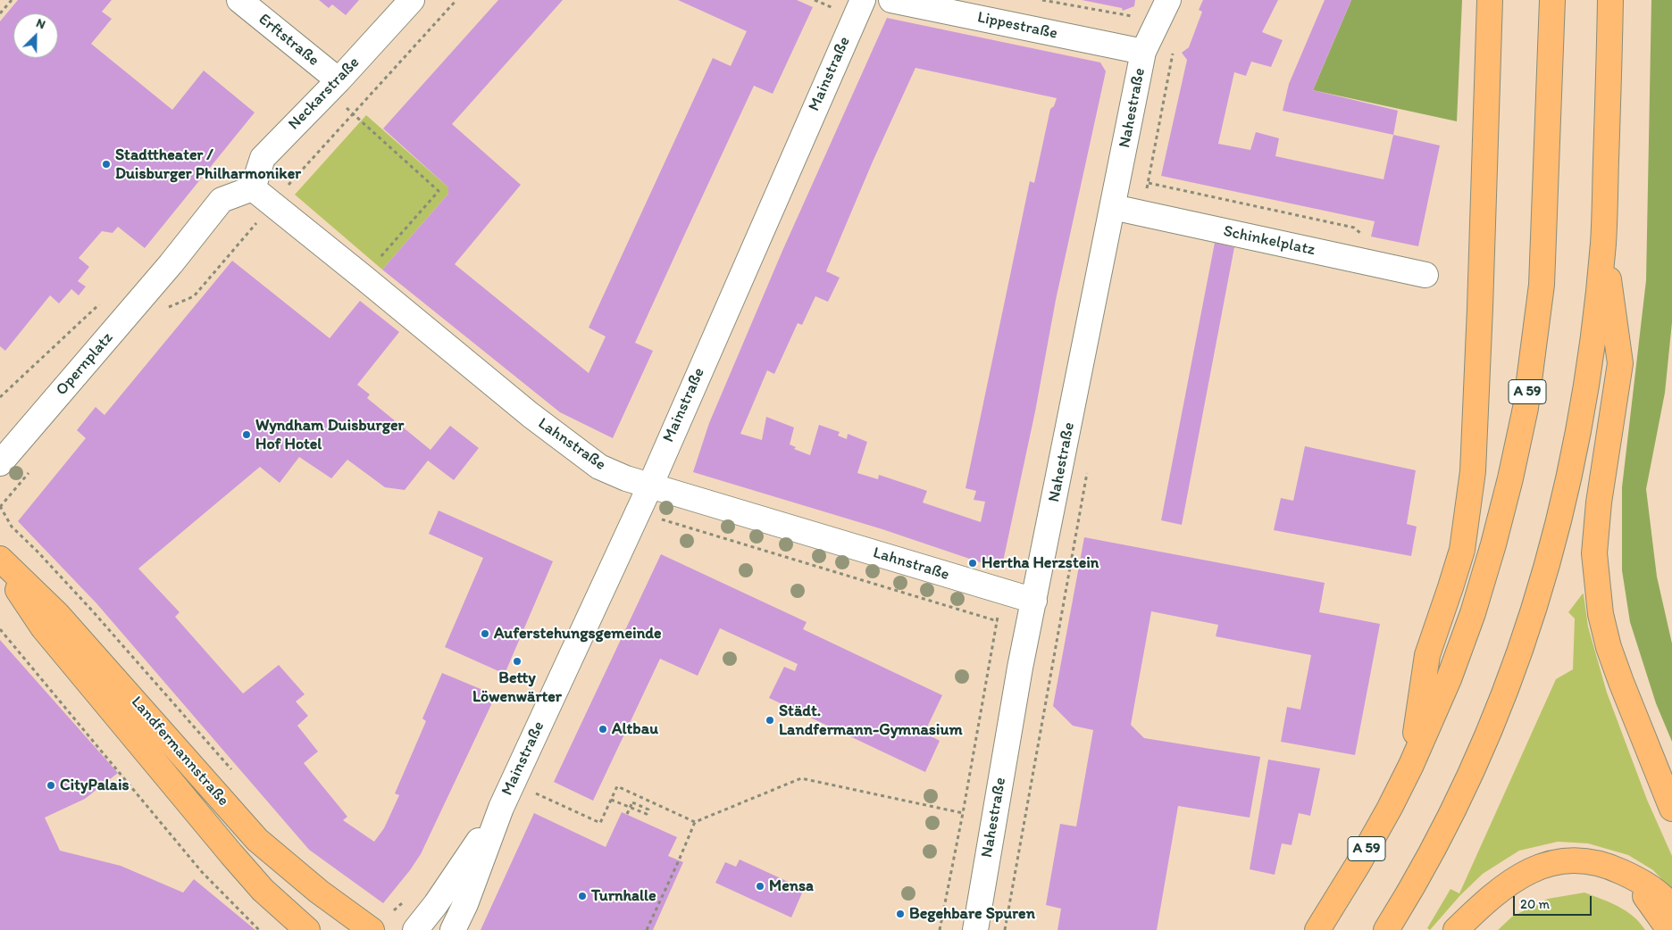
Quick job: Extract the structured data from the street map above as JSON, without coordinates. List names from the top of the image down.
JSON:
{
  "streets": {
    "main road": ["A 59", "Landfermannstraße"],
    "street": [
      "Lippestraße",
      "Erftstraße",
      "Mainstraße",
      "Neckarstraße",
      "Nahestraße",
      "Schinkelplatz",
      "Opernplatz",
      "Lahnstraße"
    ]
  },
  "crossings": [
    ["Lippestraße", "Nahestraße"],
    ["Erftstraße", "Neckarstraße"],
    ["Mainstraße", "Lahnstraße"],
    ["Neckarstraße", "Opernplatz"],
    ["Neckarstraße", "Lahnstraße"],
    ["Nahestraße", "Schinkelplatz"],
    ["Nahestraße", "Lahnstraße"],
    ["Opernplatz", "Lahnstraße"]
  ],
  "places": [
    "Stadttheater / Duisburger Philharmoniker",
    "Wyndham Duisburger Hof Hotel",
    "Hertha Herzstein",
    "Auferstehungsgemeinde",
    "Betty Löwenwärter",
    "Städt. Landfermann-Gymnasium",
    "Altbau",
    "CityPalais",
    "Mensa",
    "Turnhalle",
    "Begehbare Spuren"
  ],
  "scale_bar": "20 m",
  "north": "top right"
}
